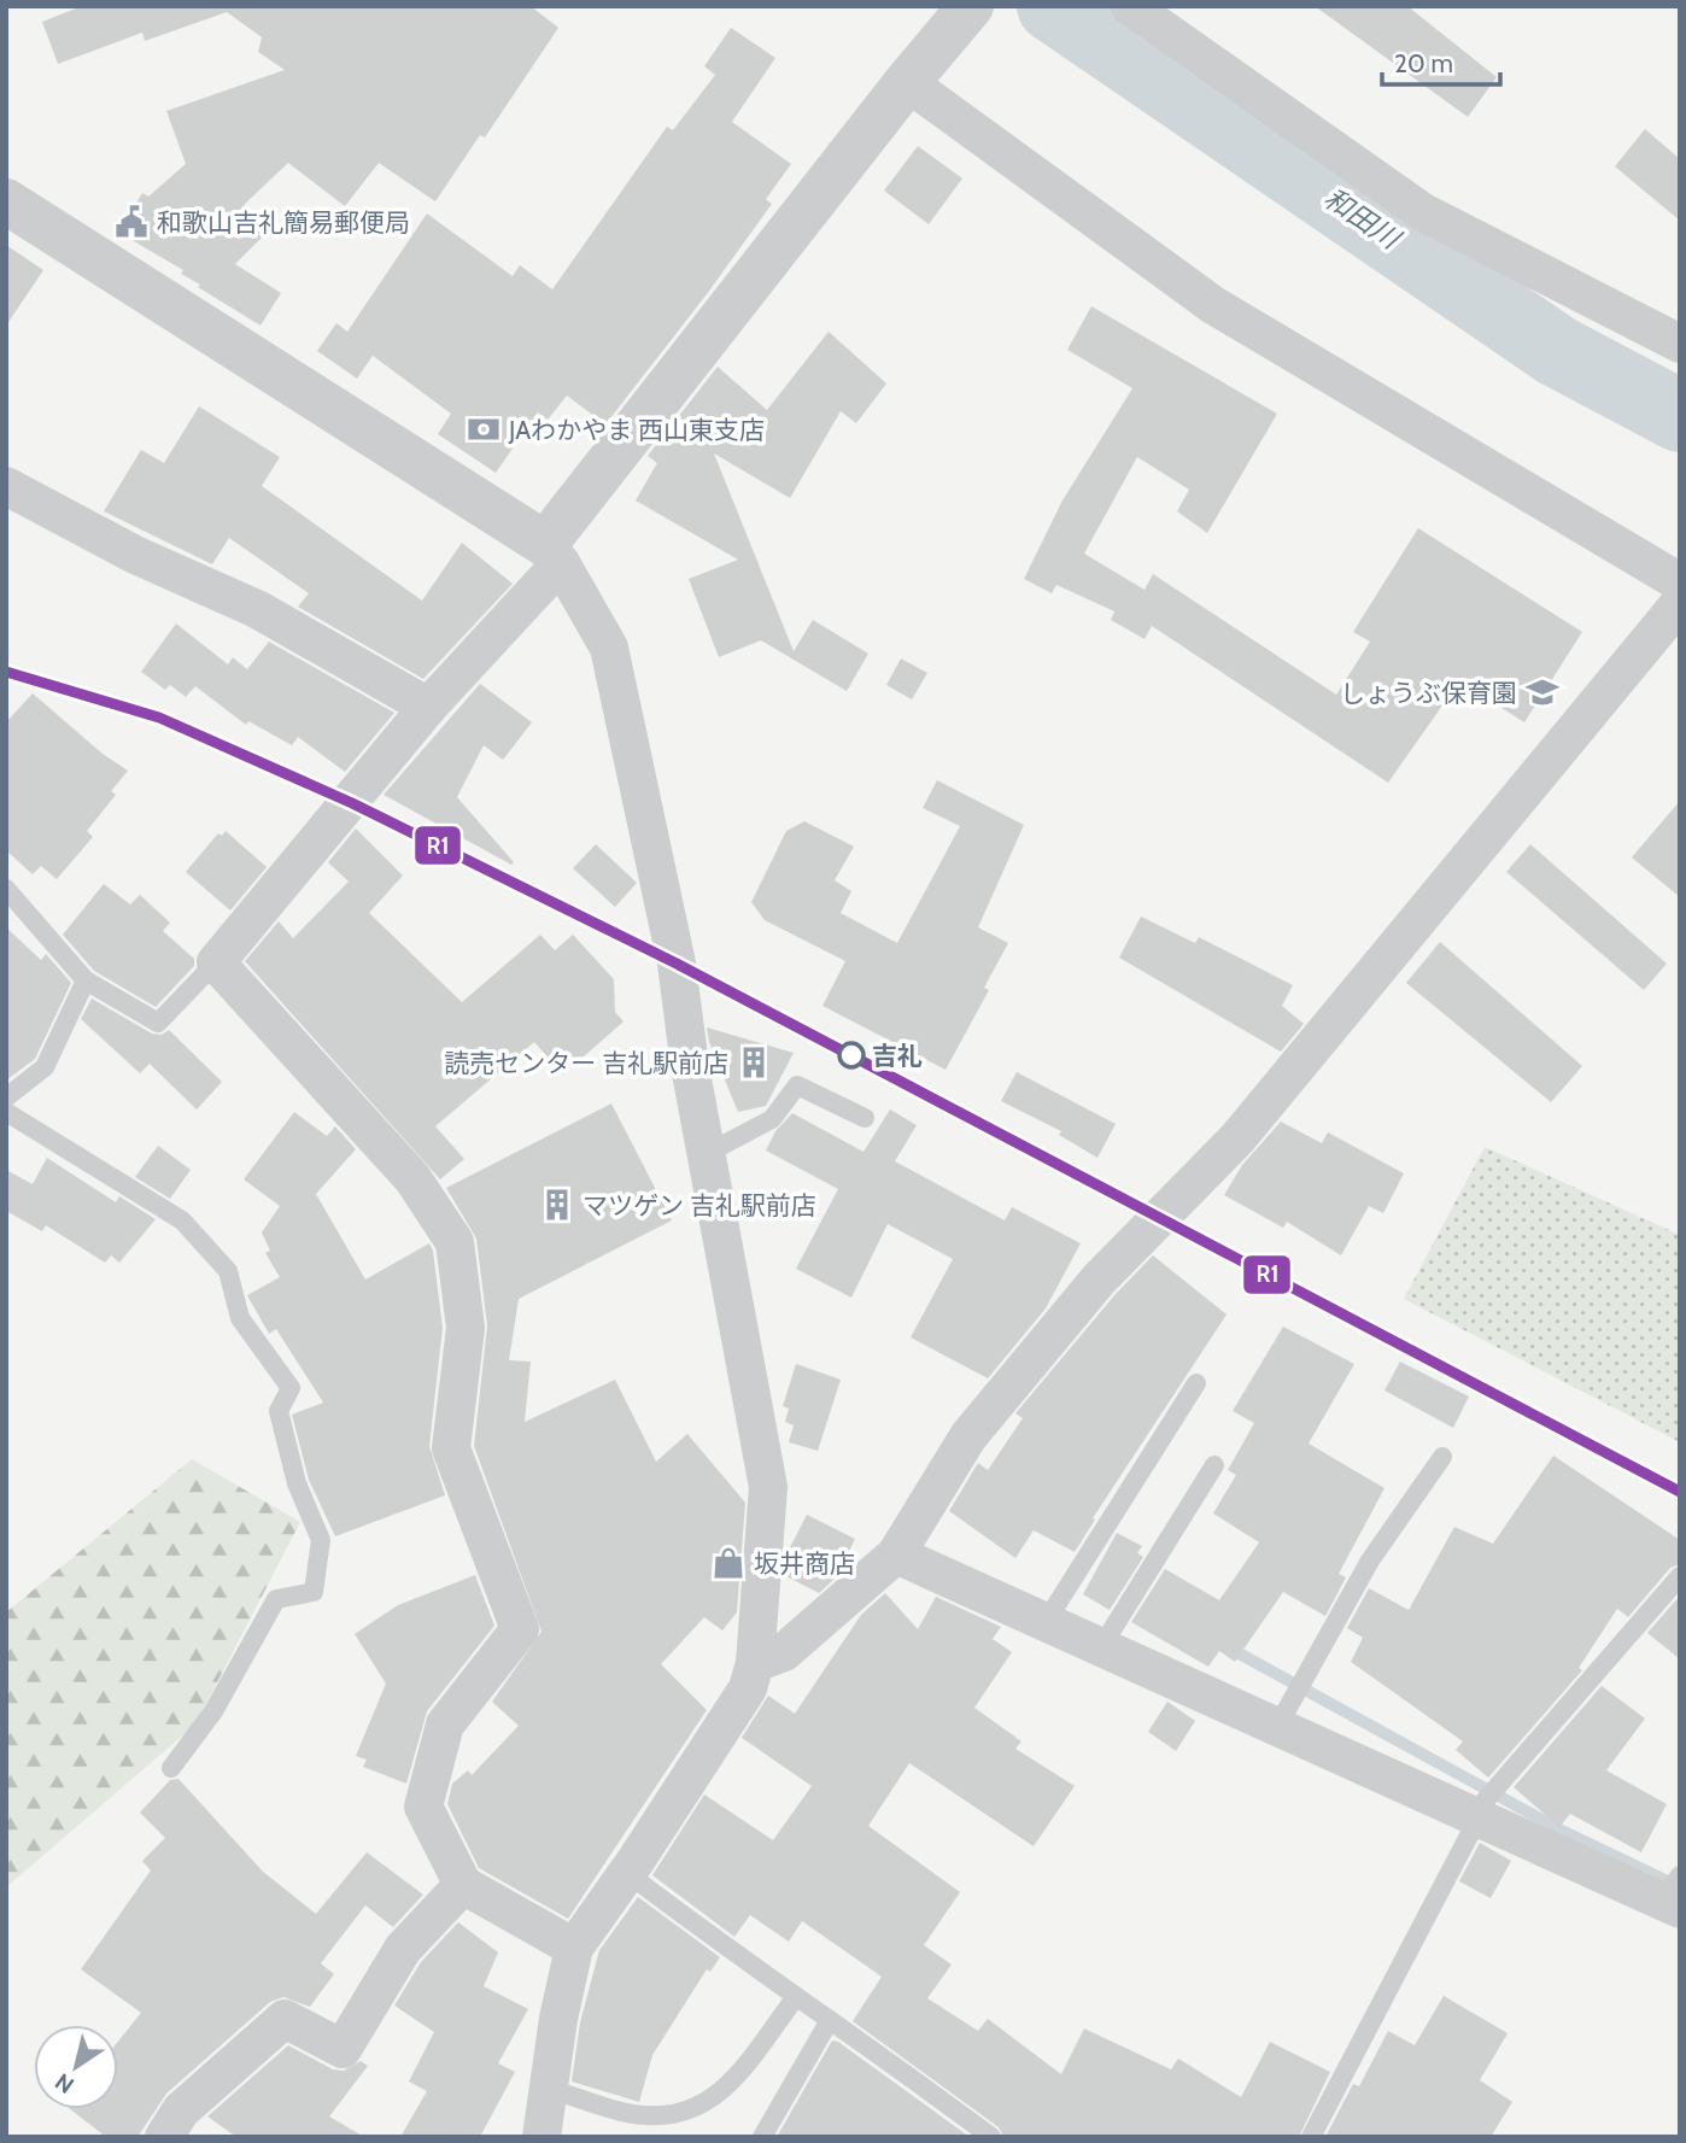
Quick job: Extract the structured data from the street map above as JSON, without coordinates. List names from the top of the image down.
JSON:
{
  "water": ["和田川"],
  "places": {
    "public building": ["和歌山吉礼簡易郵便局"],
    "bank": ["JAわかやま 西山東支店"],
    "school or university": ["しょうぶ保育園"],
    "other": ["吉礼"],
    "building": ["読売センター 吉礼駅前店", "マツゲン 吉礼駅前店"],
    "shop": ["坂井商店"]
  },
  "lines": ["transit line R1"],
  "scale_bar": "20 m",
  "north": "bottom left"
}
